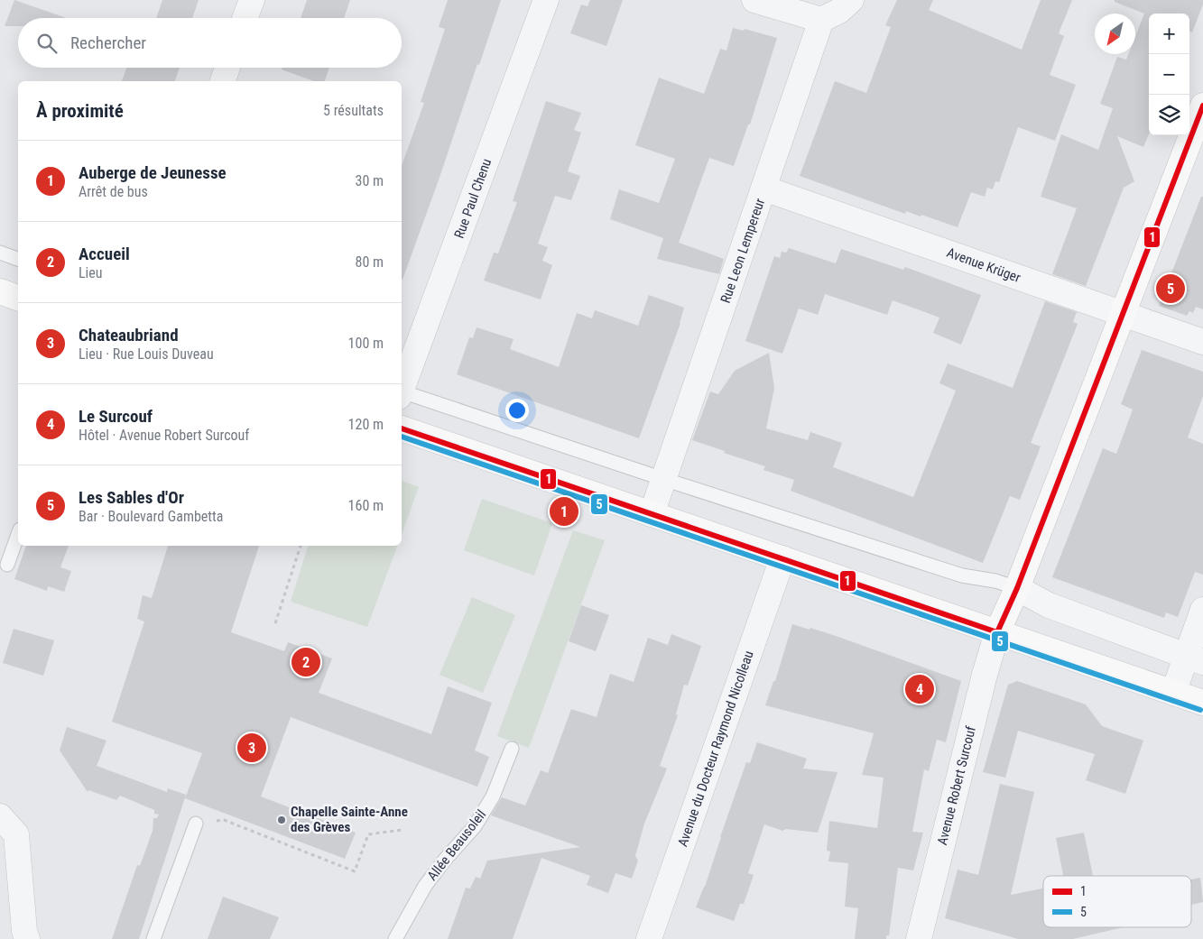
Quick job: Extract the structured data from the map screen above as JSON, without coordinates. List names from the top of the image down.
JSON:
{
  "streets": {
    "street": [
      "Rue Paul Chenu",
      "Rue Leon Lempereur",
      "Avenue Krüger",
      "Avenue du Docteur Raymond Nicolleau",
      "Avenue Robert Surcouf"
    ],
    "lane": ["Allée Beausoleil"]
  },
  "crossings": [
    ["Rue Leon Lempereur", "Avenue Krüger"]
  ],
  "places": ["Chapelle Sainte-Anne des Grèves"],
  "lines": ["transit line 1", "transit line 5"],
  "legend": ["1", "5"],
  "north": "bottom left",
  "page": {
    "map_buttons": ["+", "−"],
    "search": "Rechercher",
    "heading": ["À proximité", "5 résultats"],
    "list": [
      {
        "mark": "1",
        "name": "Auberge de Jeunesse",
        "note": "Arrêt de bus",
        "value": "30 m"
      },
      {
        "mark": "2",
        "name": "Accueil",
        "note": "Lieu",
        "value": "80 m"
      },
      {
        "mark": "3",
        "name": "Chateaubriand",
        "note": "Lieu · Rue Louis Duveau",
        "value": "100 m"
      },
      {
        "mark": "4",
        "name": "Le Surcouf",
        "note": "Hôtel · Avenue Robert Surcouf",
        "value": "120 m"
      },
      {
        "mark": "5",
        "name": "Les Sables d'Or",
        "note": "Bar · Boulevard Gambetta",
        "value": "160 m"
      }
    ],
    "pins": [
      "5",
      "1",
      "2",
      "4",
      "3"
    ]
  }
}
